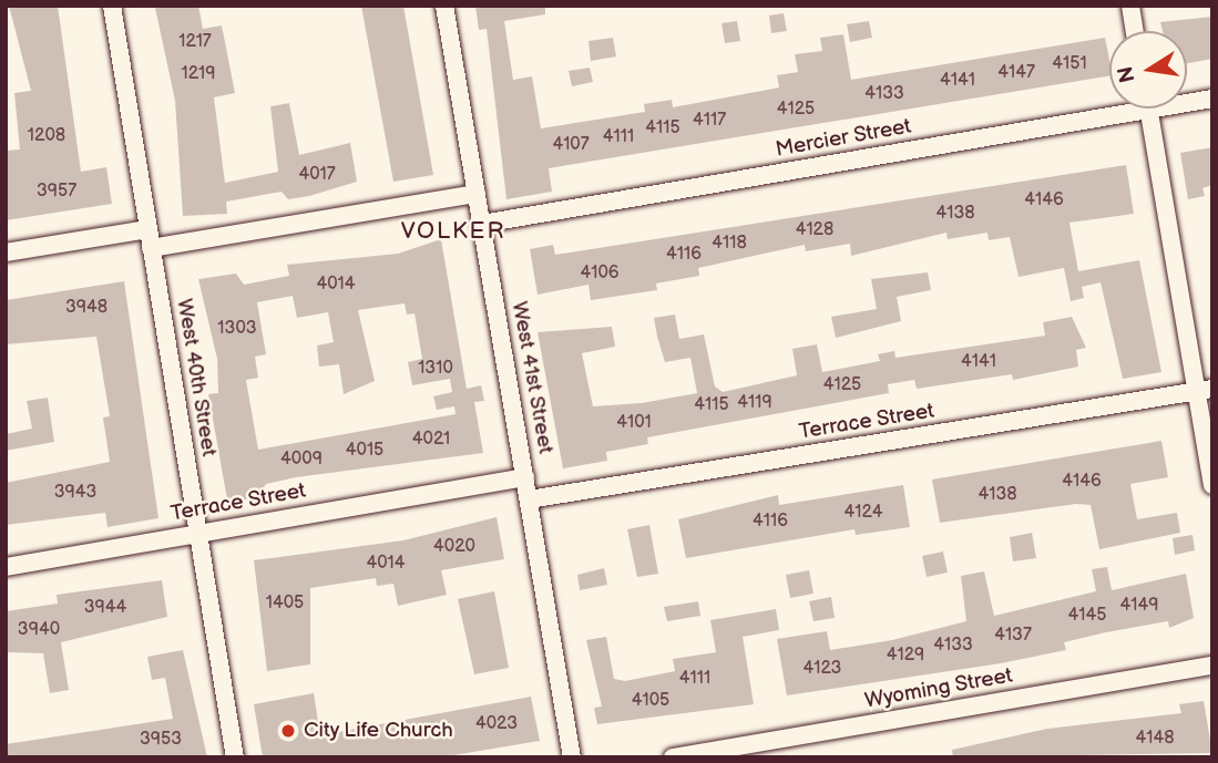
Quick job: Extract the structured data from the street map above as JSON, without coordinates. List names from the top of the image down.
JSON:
{
  "streets": {
    "street": [
      "Mercier Street",
      "West 40th Street",
      "West 41st Street",
      "Terrace Street",
      "Wyoming Street"
    ]
  },
  "crossings": [
    ["Mercier Street", "West 41st Street"],
    ["West 40th Street", "Terrace Street"],
    ["West 41st Street", "Terrace Street"]
  ],
  "districts": ["VOLKER"],
  "places": ["City Life Church"],
  "house_numbers": [
    "1217",
    "4151",
    "4147",
    "1219",
    "4141",
    "4133",
    "4125",
    "4117",
    "4115",
    "1208",
    "4111",
    "4107",
    "4017",
    "3957",
    "4146",
    "4138",
    "4128",
    "4118",
    "4116",
    "4106",
    "4014",
    "3948",
    "1303",
    "4141",
    "1310",
    "4125",
    "4119",
    "4115",
    "4101",
    "4021",
    "4015",
    "4009",
    "4146",
    "3943",
    "4138",
    "4124",
    "4116",
    "4020",
    "4014",
    "1405",
    "4149",
    "3944",
    "4145",
    "3940",
    "4137",
    "4133",
    "4129",
    "4123",
    "4111",
    "4105",
    "4023",
    "4148",
    "3953"
  ],
  "north": "left"
}
